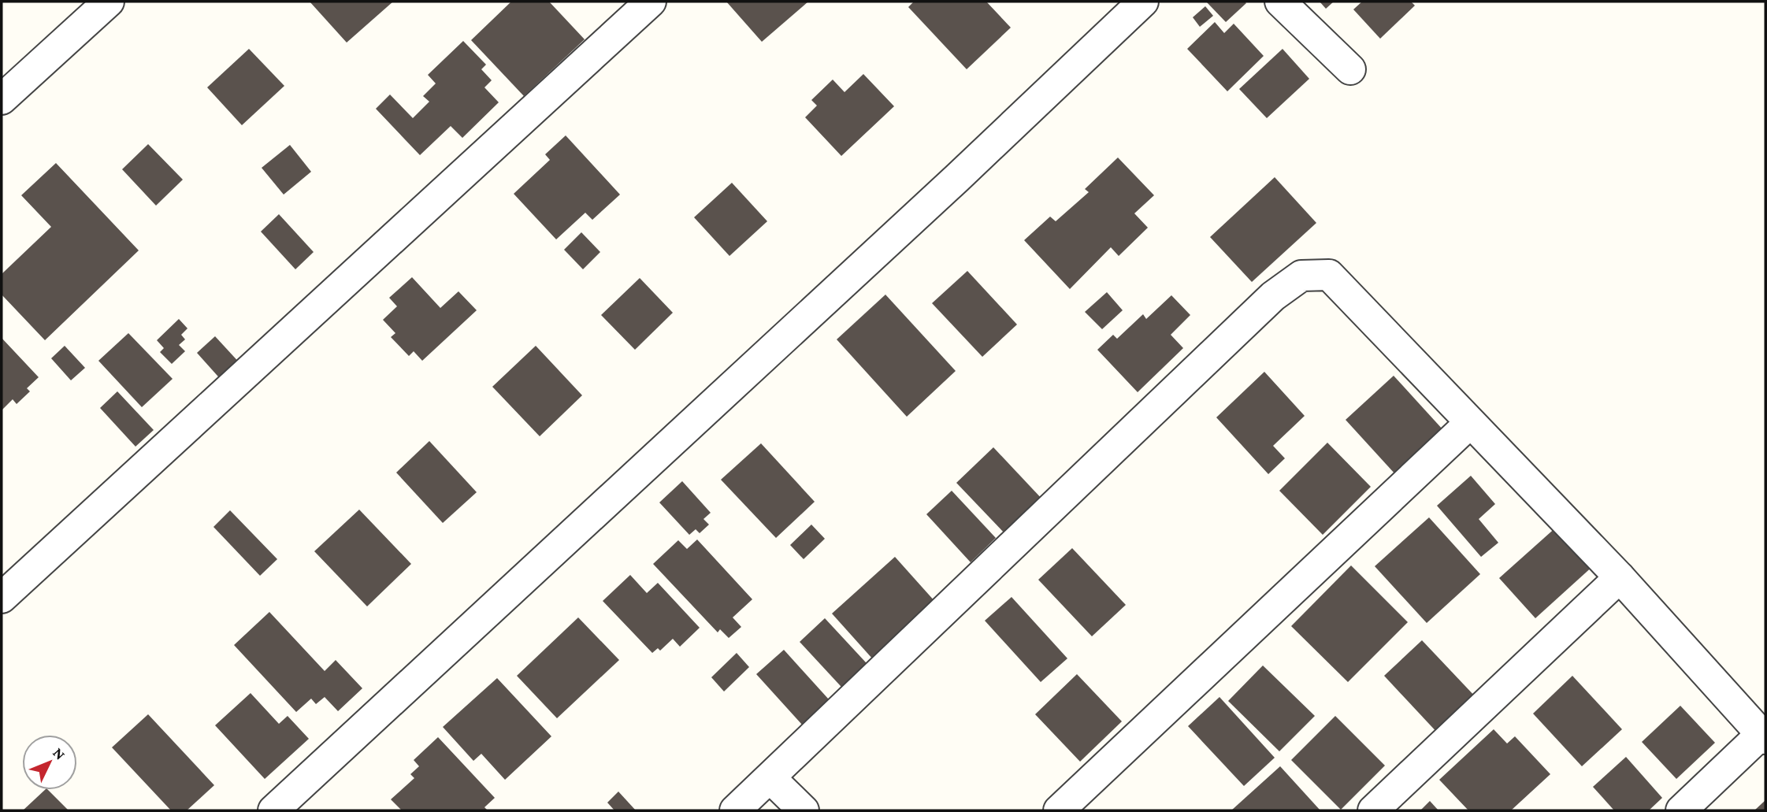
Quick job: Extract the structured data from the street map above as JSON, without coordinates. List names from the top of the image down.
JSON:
{
  "north": "top right"
}
